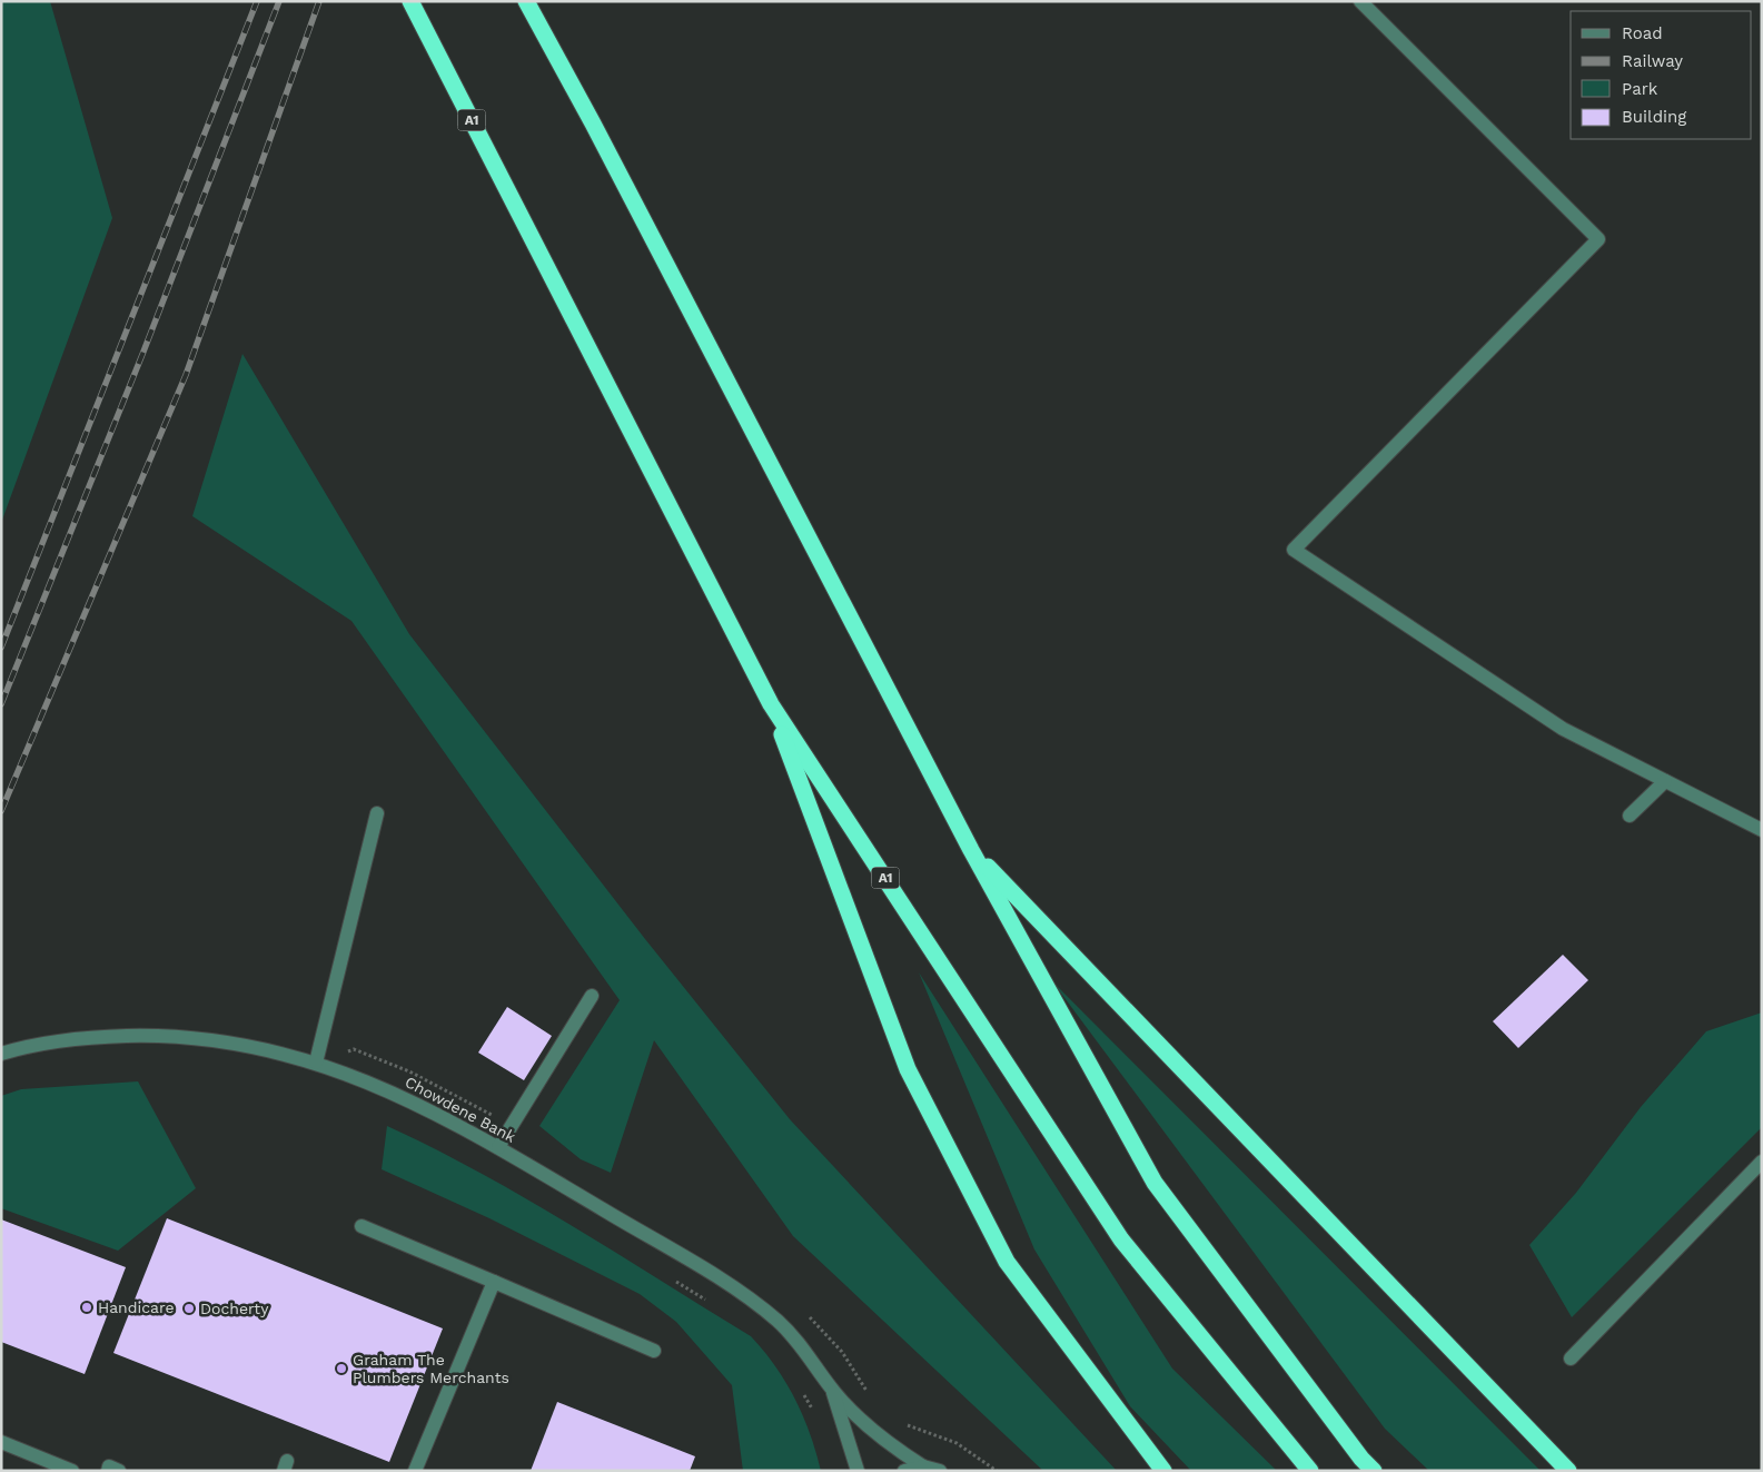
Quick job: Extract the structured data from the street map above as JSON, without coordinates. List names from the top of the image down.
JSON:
{
  "streets": {
    "highway": ["A1"],
    "street": ["Chowdene Bank"]
  },
  "places": ["Handicare", "Docherty", "Graham The Plumbers Merchants"],
  "legend": [
    "Road",
    "Railway",
    "Park",
    "Building"
  ]
}
